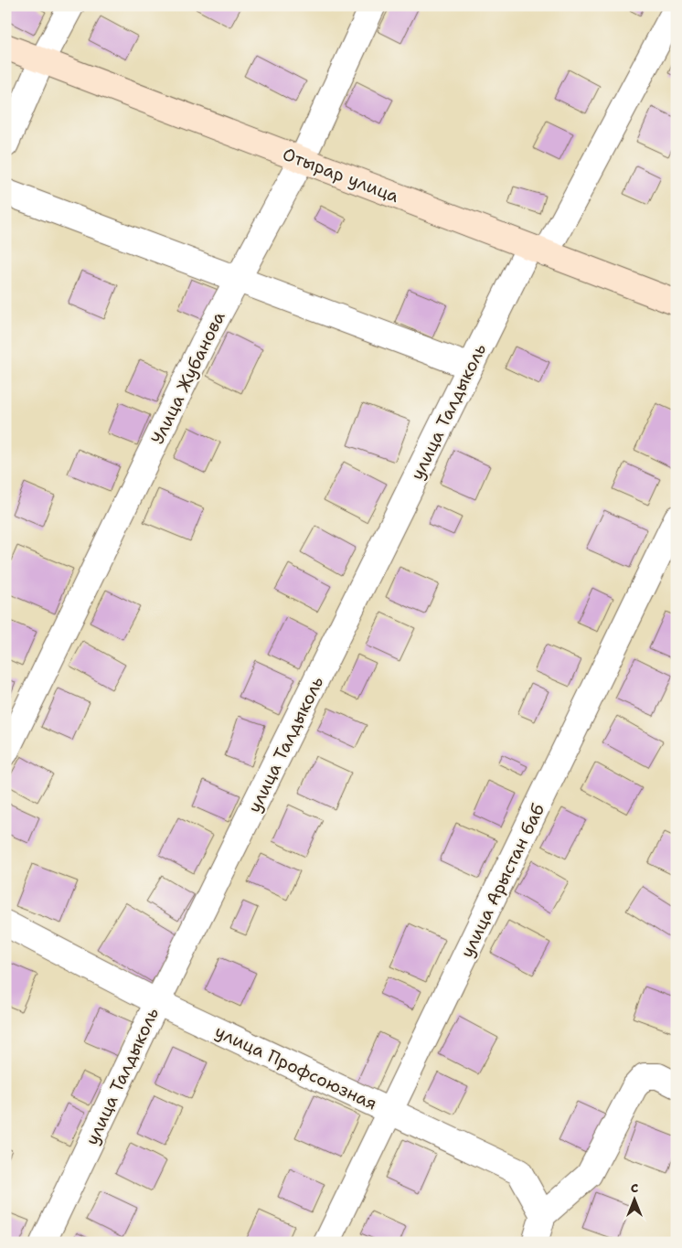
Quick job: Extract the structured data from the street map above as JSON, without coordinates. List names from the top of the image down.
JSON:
{
  "streets": {
    "street": [
      "Отырар улица",
      "Улица Жубанова",
      "улица Талдыколь",
      "улица Арыстан баб",
      "улица Профсоюзная"
    ]
  },
  "crossings": [
    ["Отырар улица", "Улица Жубанова"],
    ["Отырар улица", "улица Талдыколь"],
    ["улица Талдыколь", "улица Профсоюзная"],
    ["улица Арыстан баб", "улица Профсоюзная"]
  ],
  "north": "top"
}
